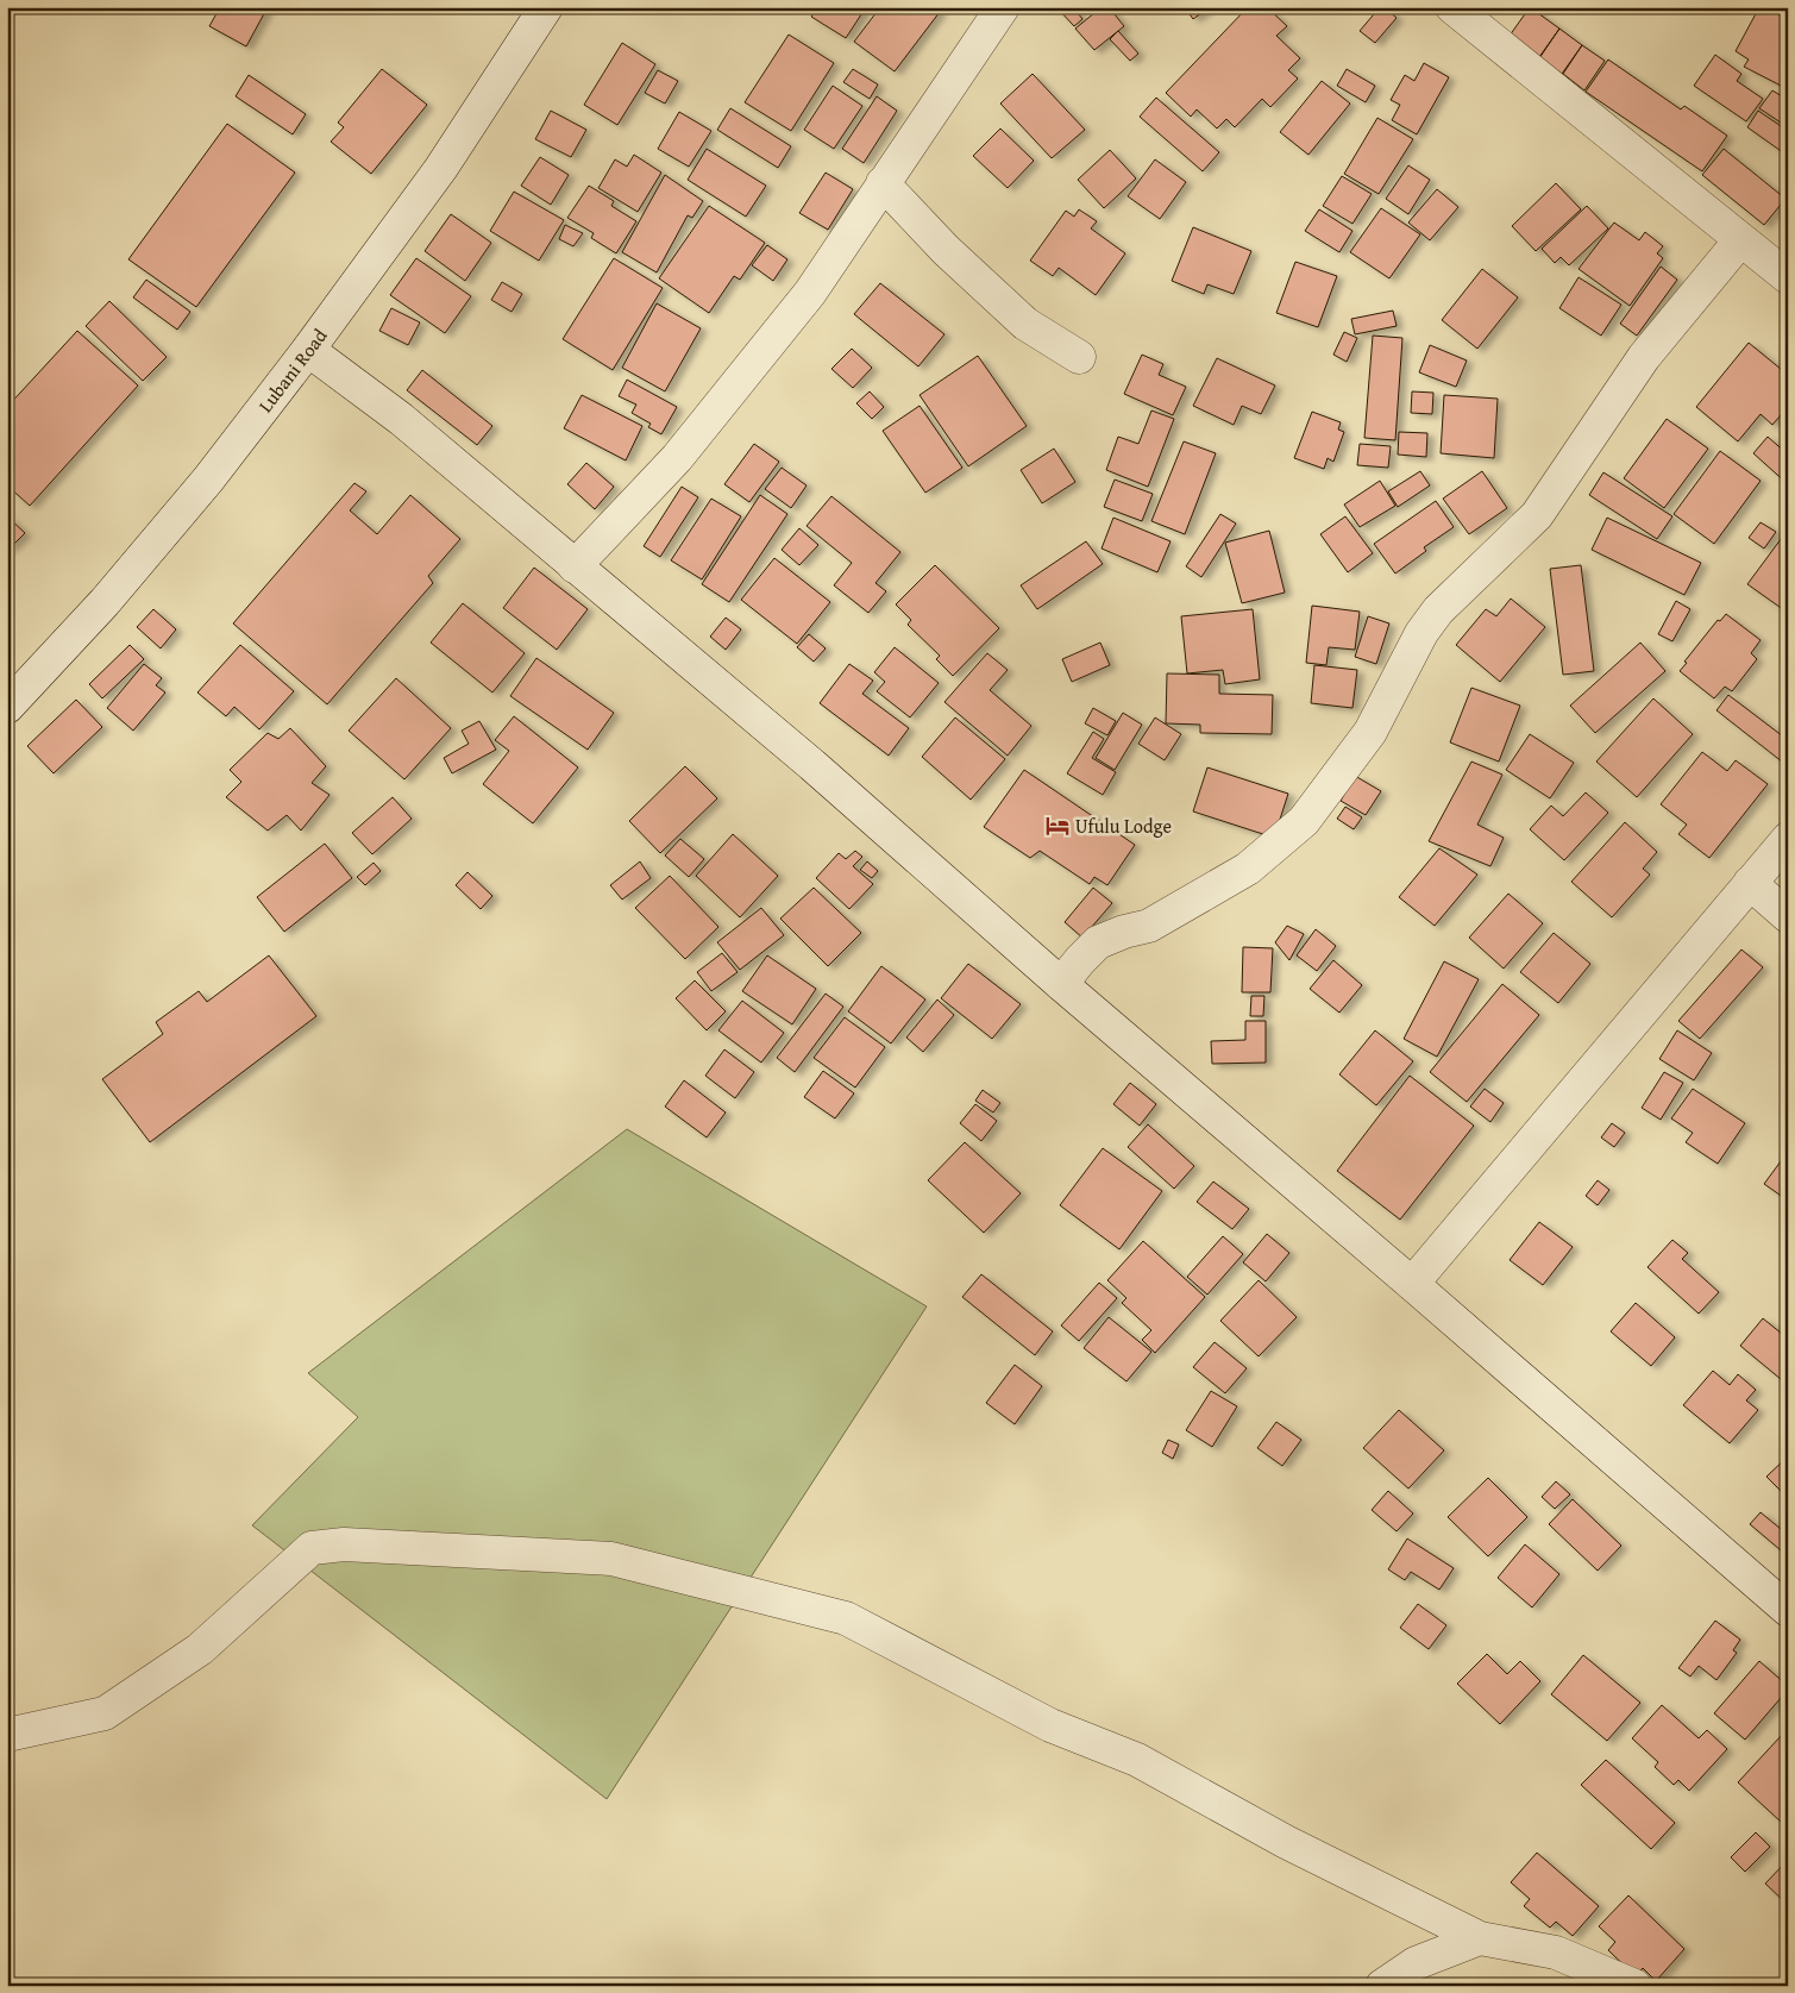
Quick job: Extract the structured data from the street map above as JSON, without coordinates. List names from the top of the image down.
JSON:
{
  "streets": {
    "street": ["Lubani Road"]
  },
  "places": {
    "hotel": ["Ufulu Lodge"]
  }
}
